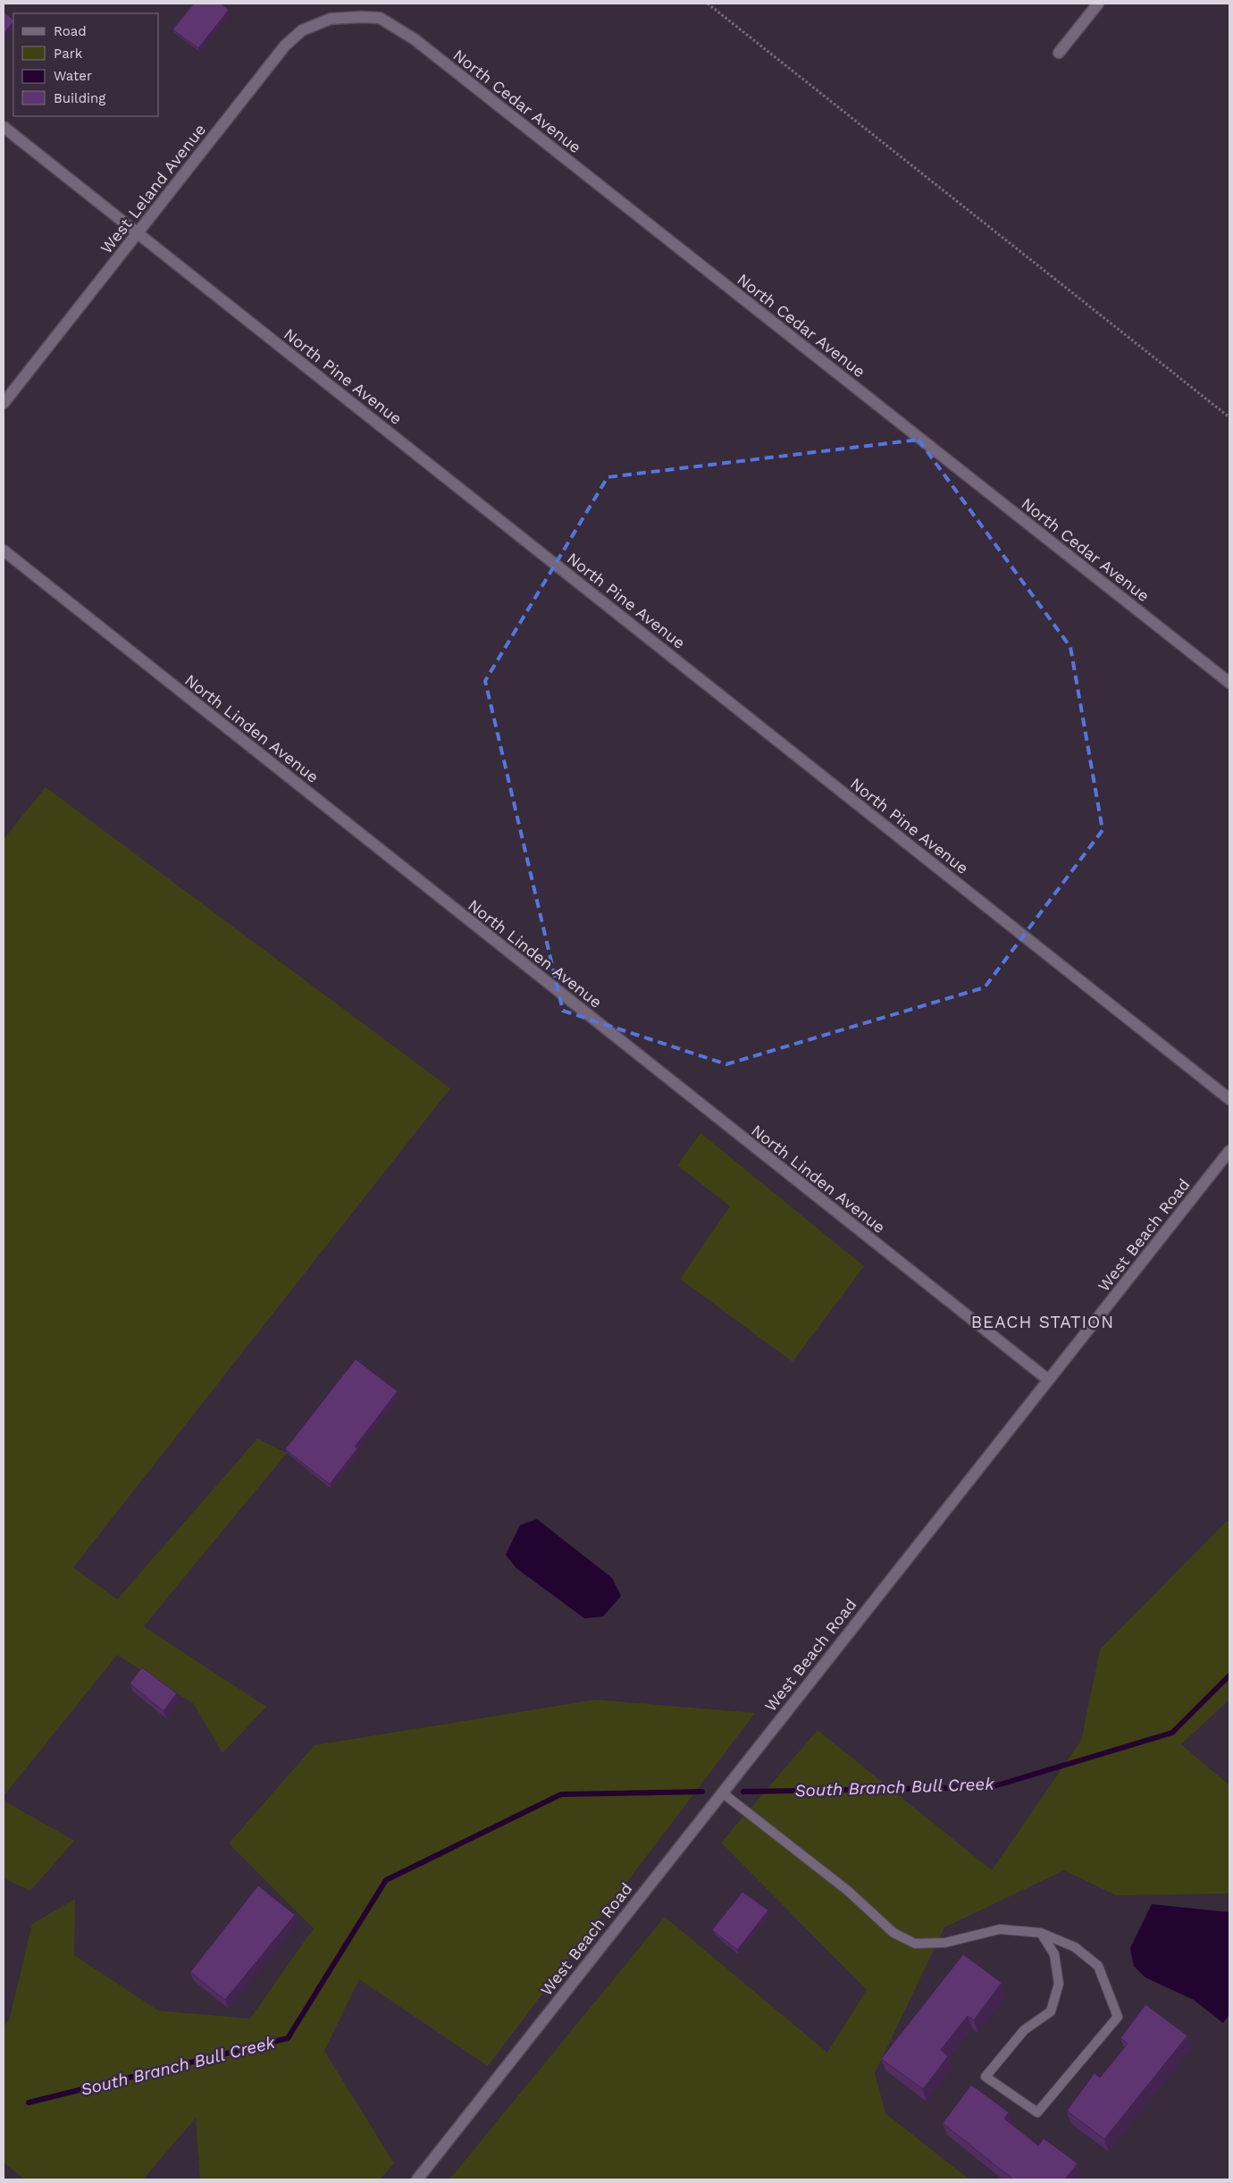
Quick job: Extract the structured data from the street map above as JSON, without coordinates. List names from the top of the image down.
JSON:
{
  "streets": {
    "street": [
      "North Cedar Avenue",
      "West Leland Avenue",
      "North Pine Avenue",
      "North Linden Avenue",
      "West Beach Road"
    ]
  },
  "crossings": [
    ["North Cedar Avenue", "West Leland Avenue"],
    ["West Leland Avenue", "North Pine Avenue"],
    ["North Linden Avenue", "West Beach Road"]
  ],
  "districts": ["BEACH STATION"],
  "water": ["South Branch Bull Creek"],
  "legend": [
    "Road",
    "Park",
    "Water",
    "Building"
  ]
}
